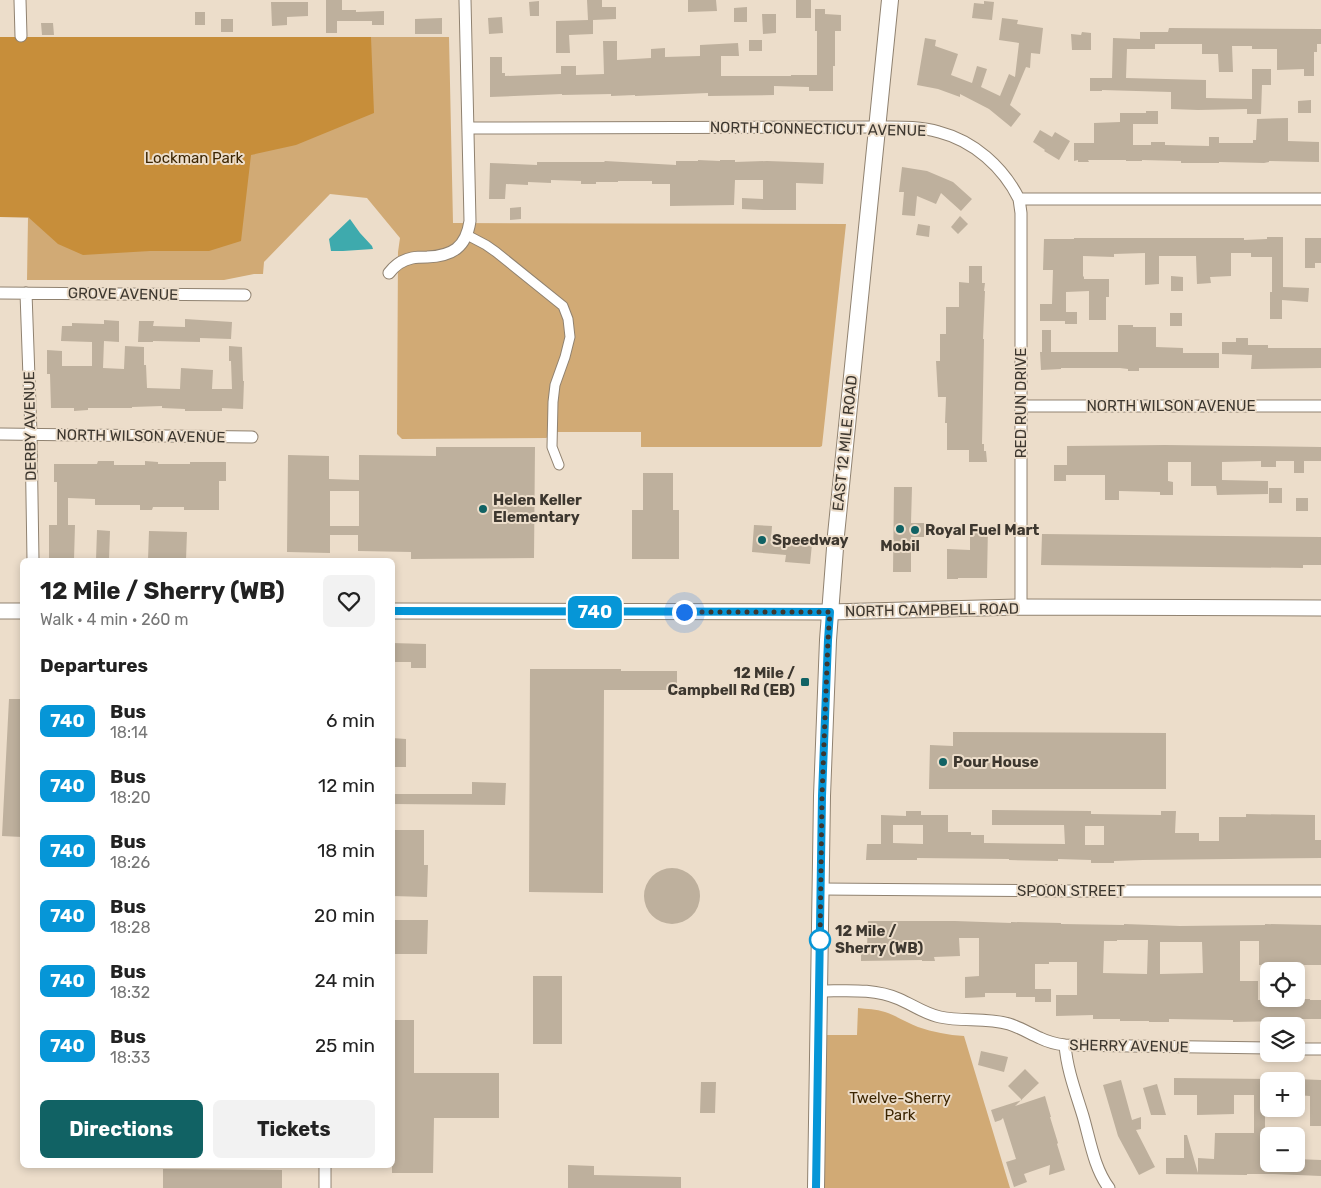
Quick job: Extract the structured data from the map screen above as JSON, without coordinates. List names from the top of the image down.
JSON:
{
  "streets": {
    "main road": ["EAST 12 MILE ROAD"],
    "street": [
      "NORTH CONNECTICUT AVENUE",
      "GROVE AVENUE",
      "RED RUN DRIVE",
      "NORTH WILSON AVENUE",
      "DERBY AVENUE",
      "NORTH CAMPBELL ROAD",
      "SPOON STREET",
      "SHERRY AVENUE"
    ]
  },
  "crossings": [
    ["NORTH CONNECTICUT AVENUE", "RED RUN DRIVE"],
    ["NORTH CONNECTICUT AVENUE", "EAST 12 MILE ROAD"],
    ["GROVE AVENUE", "DERBY AVENUE"],
    ["RED RUN DRIVE", "NORTH WILSON AVENUE"],
    ["RED RUN DRIVE", "NORTH CAMPBELL ROAD"],
    ["NORTH WILSON AVENUE", "DERBY AVENUE"],
    ["EAST 12 MILE ROAD", "NORTH CAMPBELL ROAD"],
    ["EAST 12 MILE ROAD", "SPOON STREET"],
    ["EAST 12 MILE ROAD", "SHERRY AVENUE"]
  ],
  "parks": ["Lockman Park", "Twelve-Sherry Park"],
  "places": {
    "other": [
      "Helen Keller Elementary",
      "Mobil",
      "Royal Fuel Mart",
      "Speedway",
      "Pour House",
      "12 Mile / Sherry (WB)"
    ],
    "transit": ["12 Mile / Campbell Rd (EB)"]
  },
  "lines": ["bus line 740"],
  "page": {
    "on_map": "740",
    "heading": [
      ["12 Mile / Sherry (WB)", "Walk · 4 min · 260 m"],
      "Departures"
    ],
    "list": [
      {
        "mark": "740",
        "name": "Bus",
        "note": "18:14",
        "value": "6 min"
      },
      {
        "mark": "740",
        "name": "Bus",
        "note": "18:20",
        "value": "12 min"
      },
      {
        "mark": "740",
        "name": "Bus",
        "note": "18:26",
        "value": "18 min"
      },
      {
        "mark": "740",
        "name": "Bus",
        "note": "18:28",
        "value": "20 min"
      },
      {
        "mark": "740",
        "name": "Bus",
        "note": "18:32",
        "value": "24 min"
      },
      {
        "mark": "740",
        "name": "Bus",
        "note": "18:33",
        "value": "25 min"
      }
    ],
    "map_buttons": ["+", "−"],
    "buttons": ["Directions", "Tickets"]
  }
}
